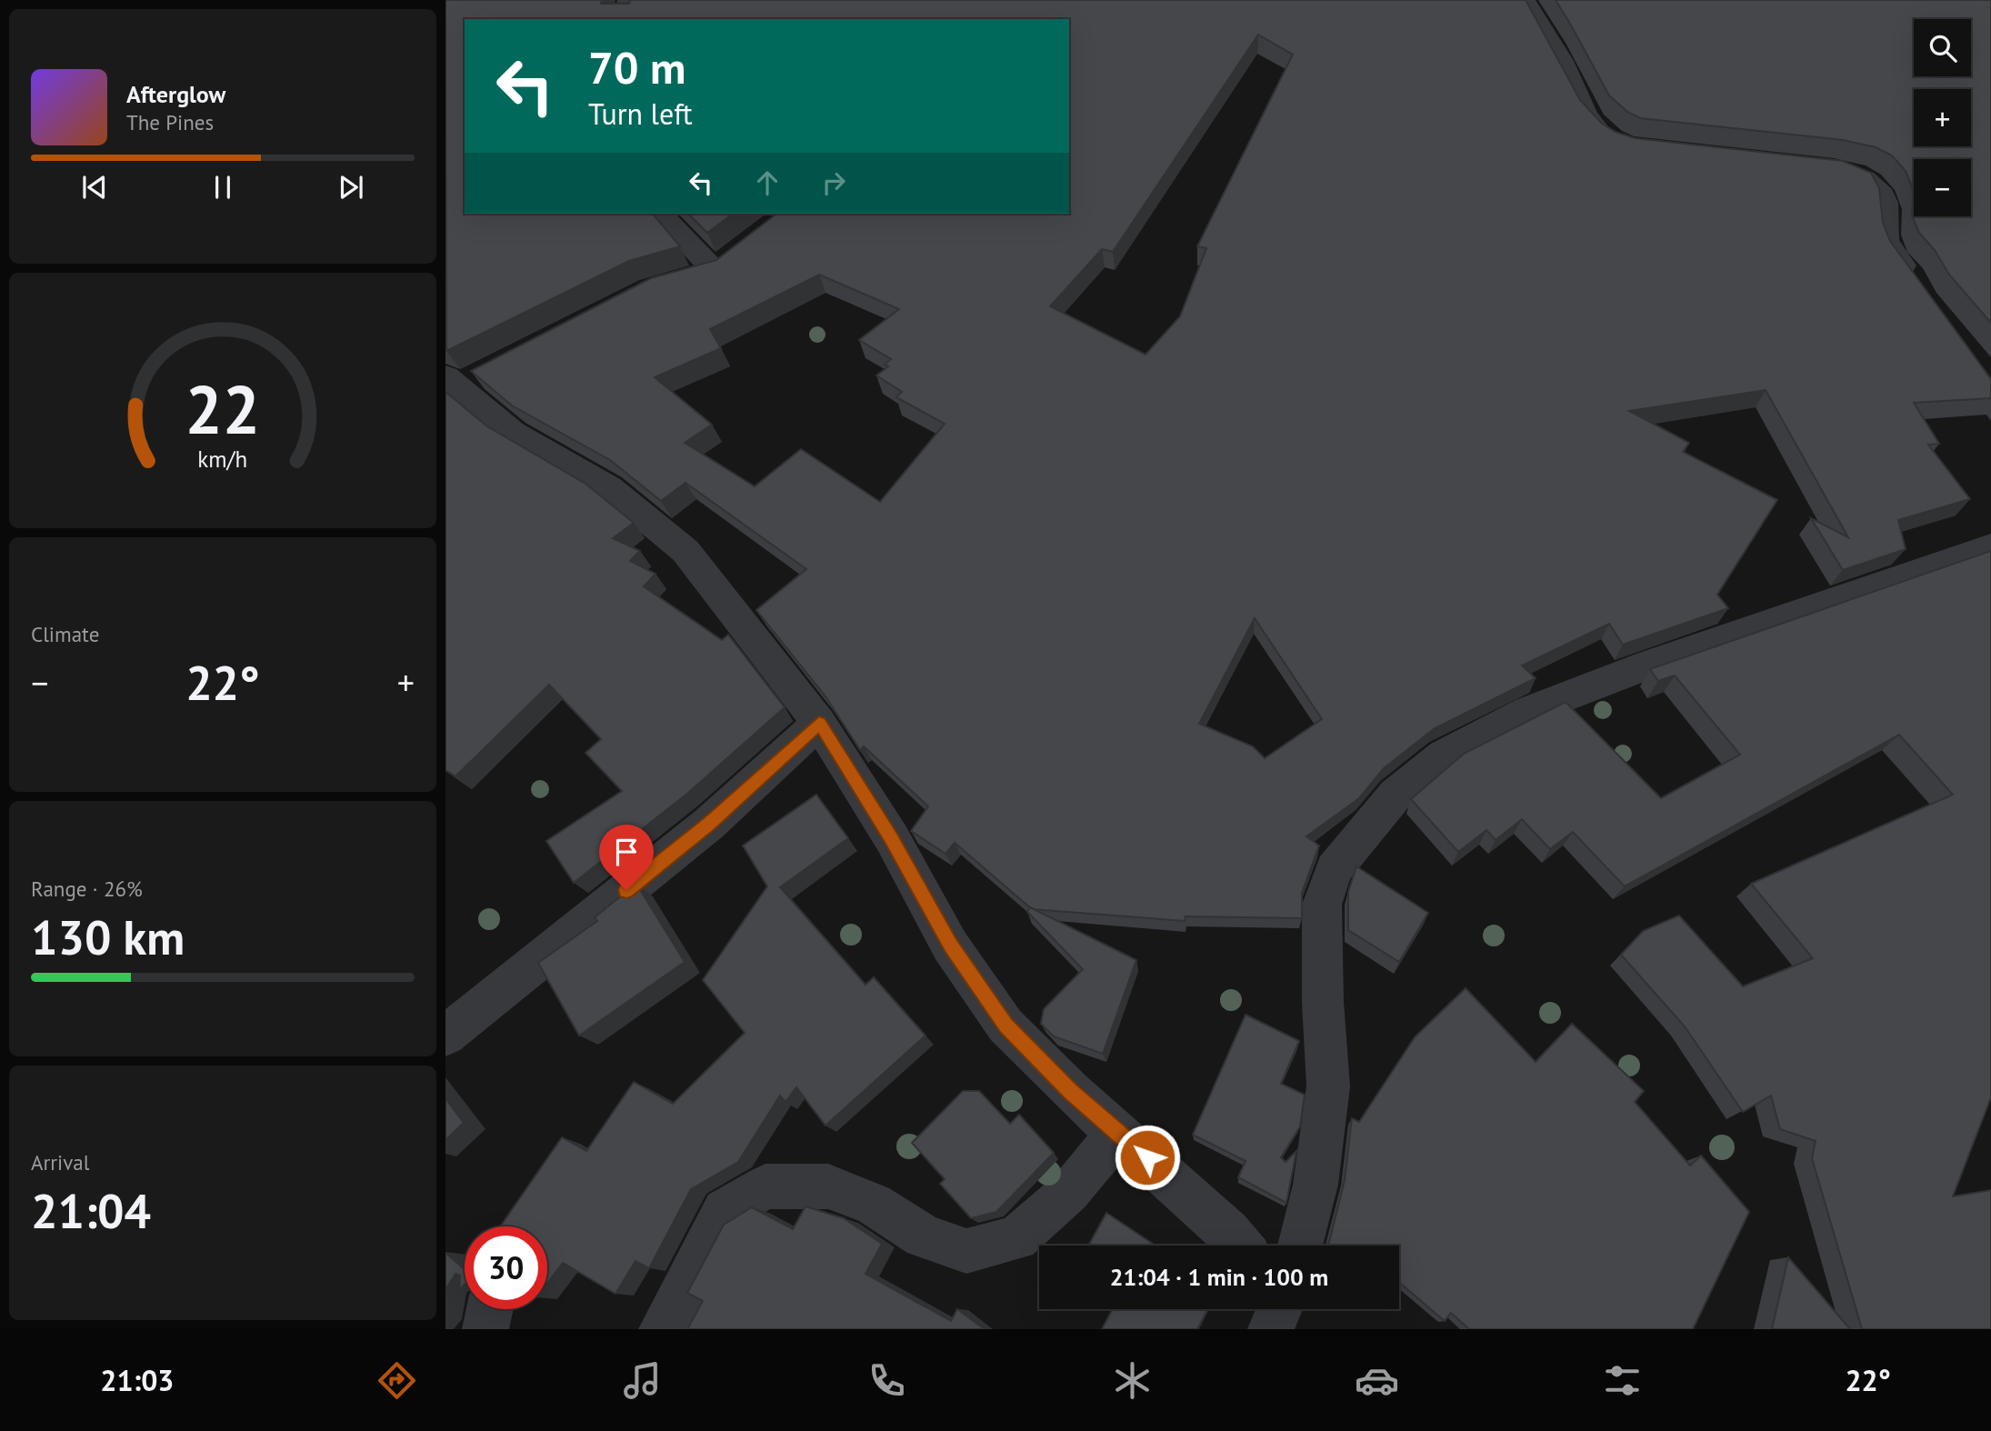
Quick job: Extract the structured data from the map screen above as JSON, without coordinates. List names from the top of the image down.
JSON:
{
  "page": {
    "map_buttons": ["+", "−"],
    "turn": ["70 m", "Turn left"],
    "song": ["Afterglow", "The Pines"],
    "tile": [
      "Climate",
      ["Range · 26%", "130 km"],
      ["Arrival", "21:04"]
    ],
    "heat": ["−", "22°", "+"],
    "limit": "30",
    "trip": "21:04 · 1 min · 100 m",
    "tabs": ["21:03", "22°"],
    "gauge": ["22", "km/h"]
  }
}
